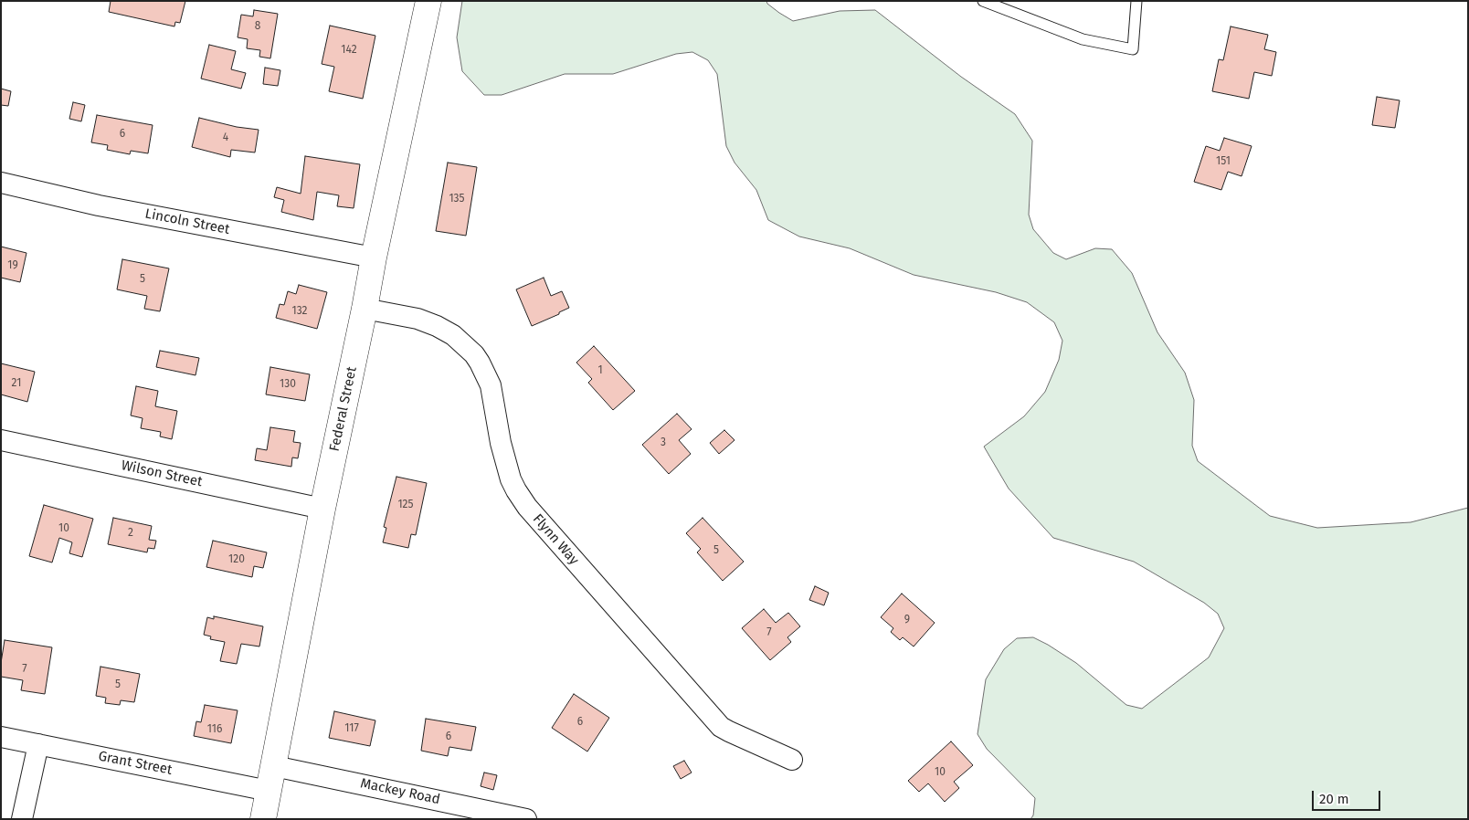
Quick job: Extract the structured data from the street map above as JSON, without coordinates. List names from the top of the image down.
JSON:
{
  "streets": {
    "street": [
      "Lincoln Street",
      "Federal Street",
      "Wilson Street",
      "Flynn Way",
      "Grant Street",
      "Mackey Road"
    ]
  },
  "crossings": [
    ["Lincoln Street", "Federal Street"],
    ["Federal Street", "Wilson Street"],
    ["Federal Street", "Flynn Way"],
    ["Federal Street", "Grant Street"],
    ["Federal Street", "Mackey Road"]
  ],
  "house_numbers": [
    "8",
    "142",
    "6",
    "4",
    "151",
    "135",
    "19",
    "5",
    "132",
    "1",
    "21",
    "130",
    "3",
    "125",
    "10",
    "2",
    "5",
    "120",
    "9",
    "7",
    "7",
    "5",
    "6",
    "117",
    "116",
    "6",
    "10"
  ],
  "scale_bar": "20 m"
}
